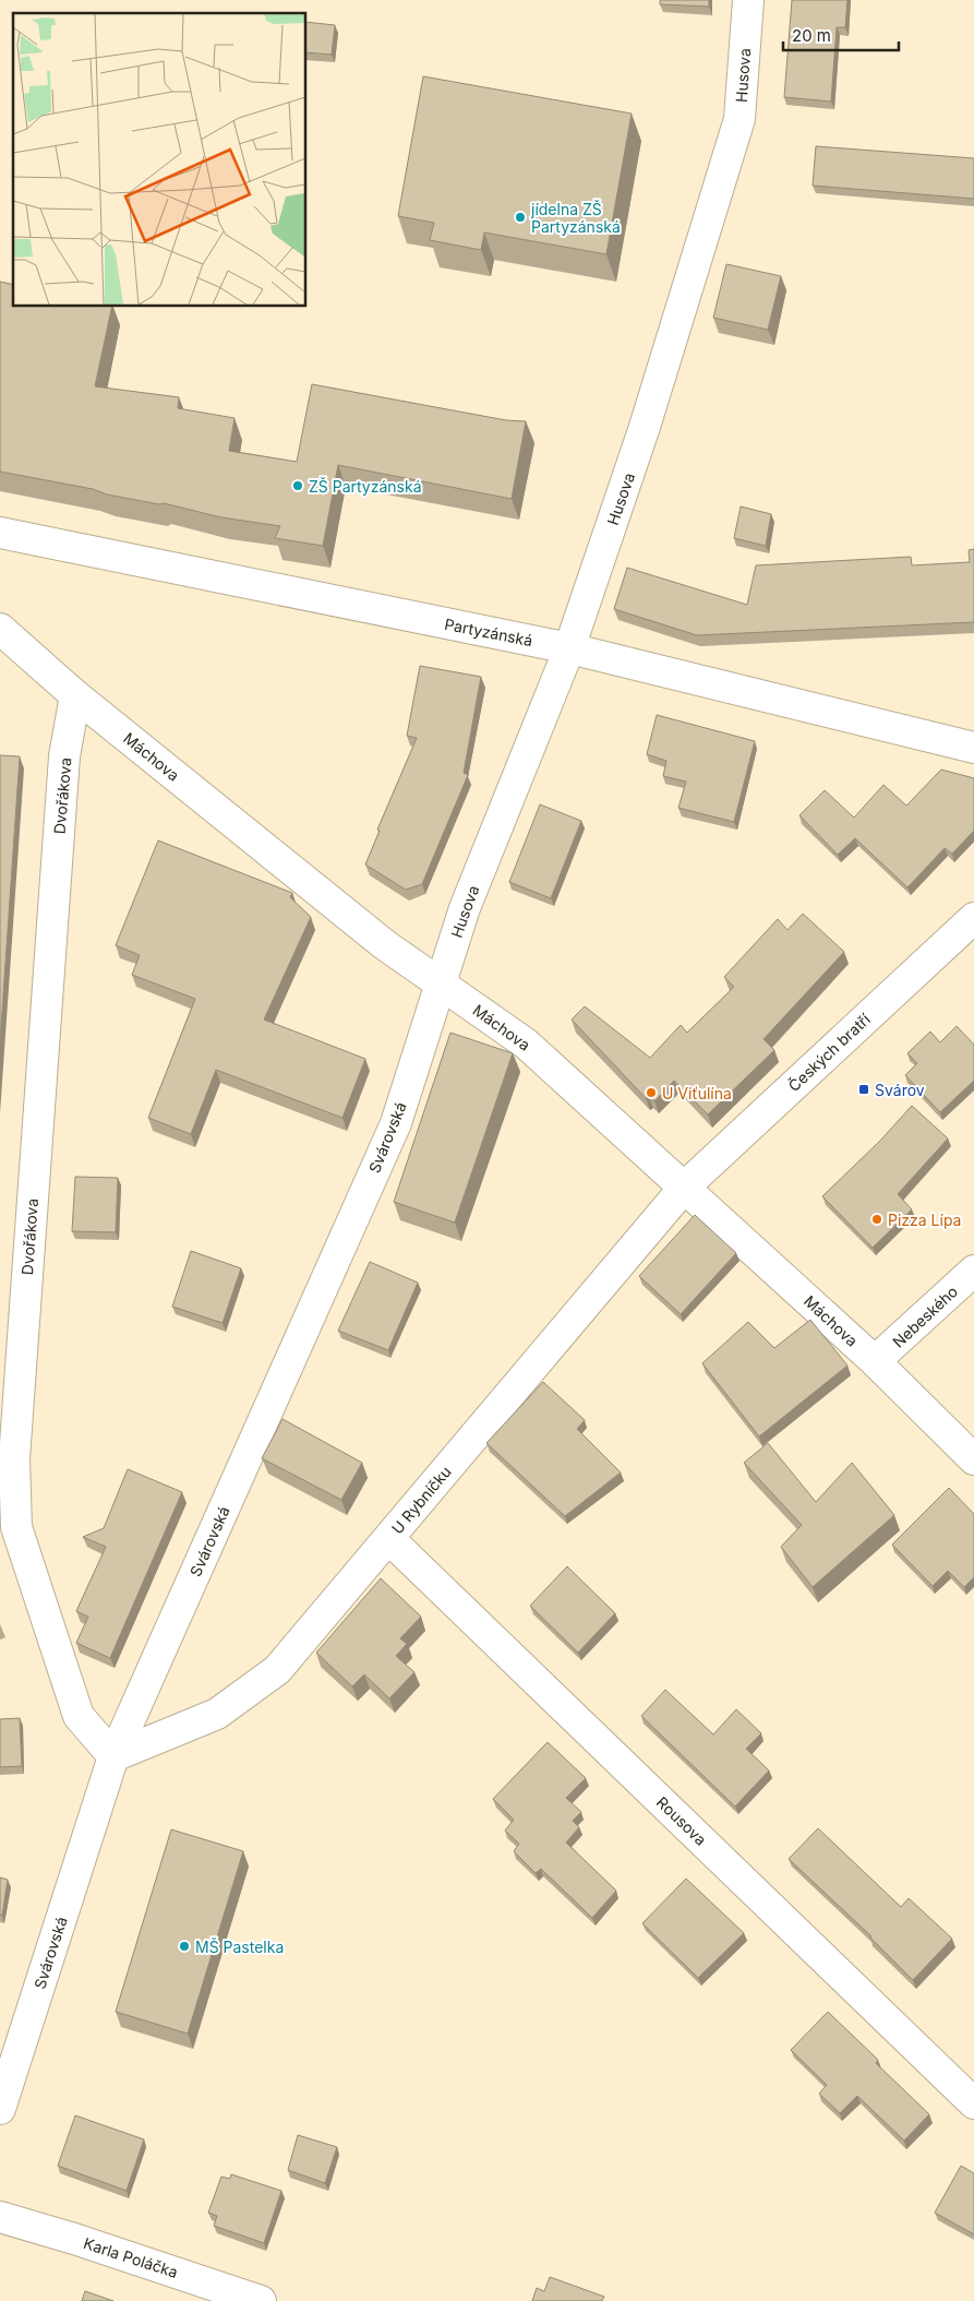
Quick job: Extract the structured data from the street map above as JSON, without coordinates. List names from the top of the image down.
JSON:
{
  "streets": {
    "street": [
      "Husova",
      "Partyzánská",
      "Máchova",
      "Dvořákova",
      "Českých bratří",
      "Svárovská",
      "Nebeského",
      "U Rybníčku",
      "Rousova",
      "Karla Poláčka"
    ]
  },
  "crossings": [
    ["Husova", "Partyzánská"],
    ["Husova", "Máchova"],
    ["Husova", "Svárovská"],
    ["Máchova", "Dvořákova"],
    ["Máchova", "Českých bratří"],
    ["Máchova", "Svárovská"],
    ["Máchova", "Nebeského"],
    ["Máchova", "U Rybníčku"],
    ["Dvořákova", "Svárovská"],
    ["Dvořákova", "U Rybníčku"],
    ["Českých bratří", "U Rybníčku"],
    ["Svárovská", "U Rybníčku"],
    ["U Rybníčku", "Rousova"]
  ],
  "places": {
    "other": [
      "jídelna ZŠ Partyzánská",
      "ZŠ Partyzánská",
      "U Viťulína",
      "Pizza Lípa",
      "MŠ Pastelka"
    ],
    "transit": ["Svárov"]
  },
  "scale_bar": "20 m"
}
